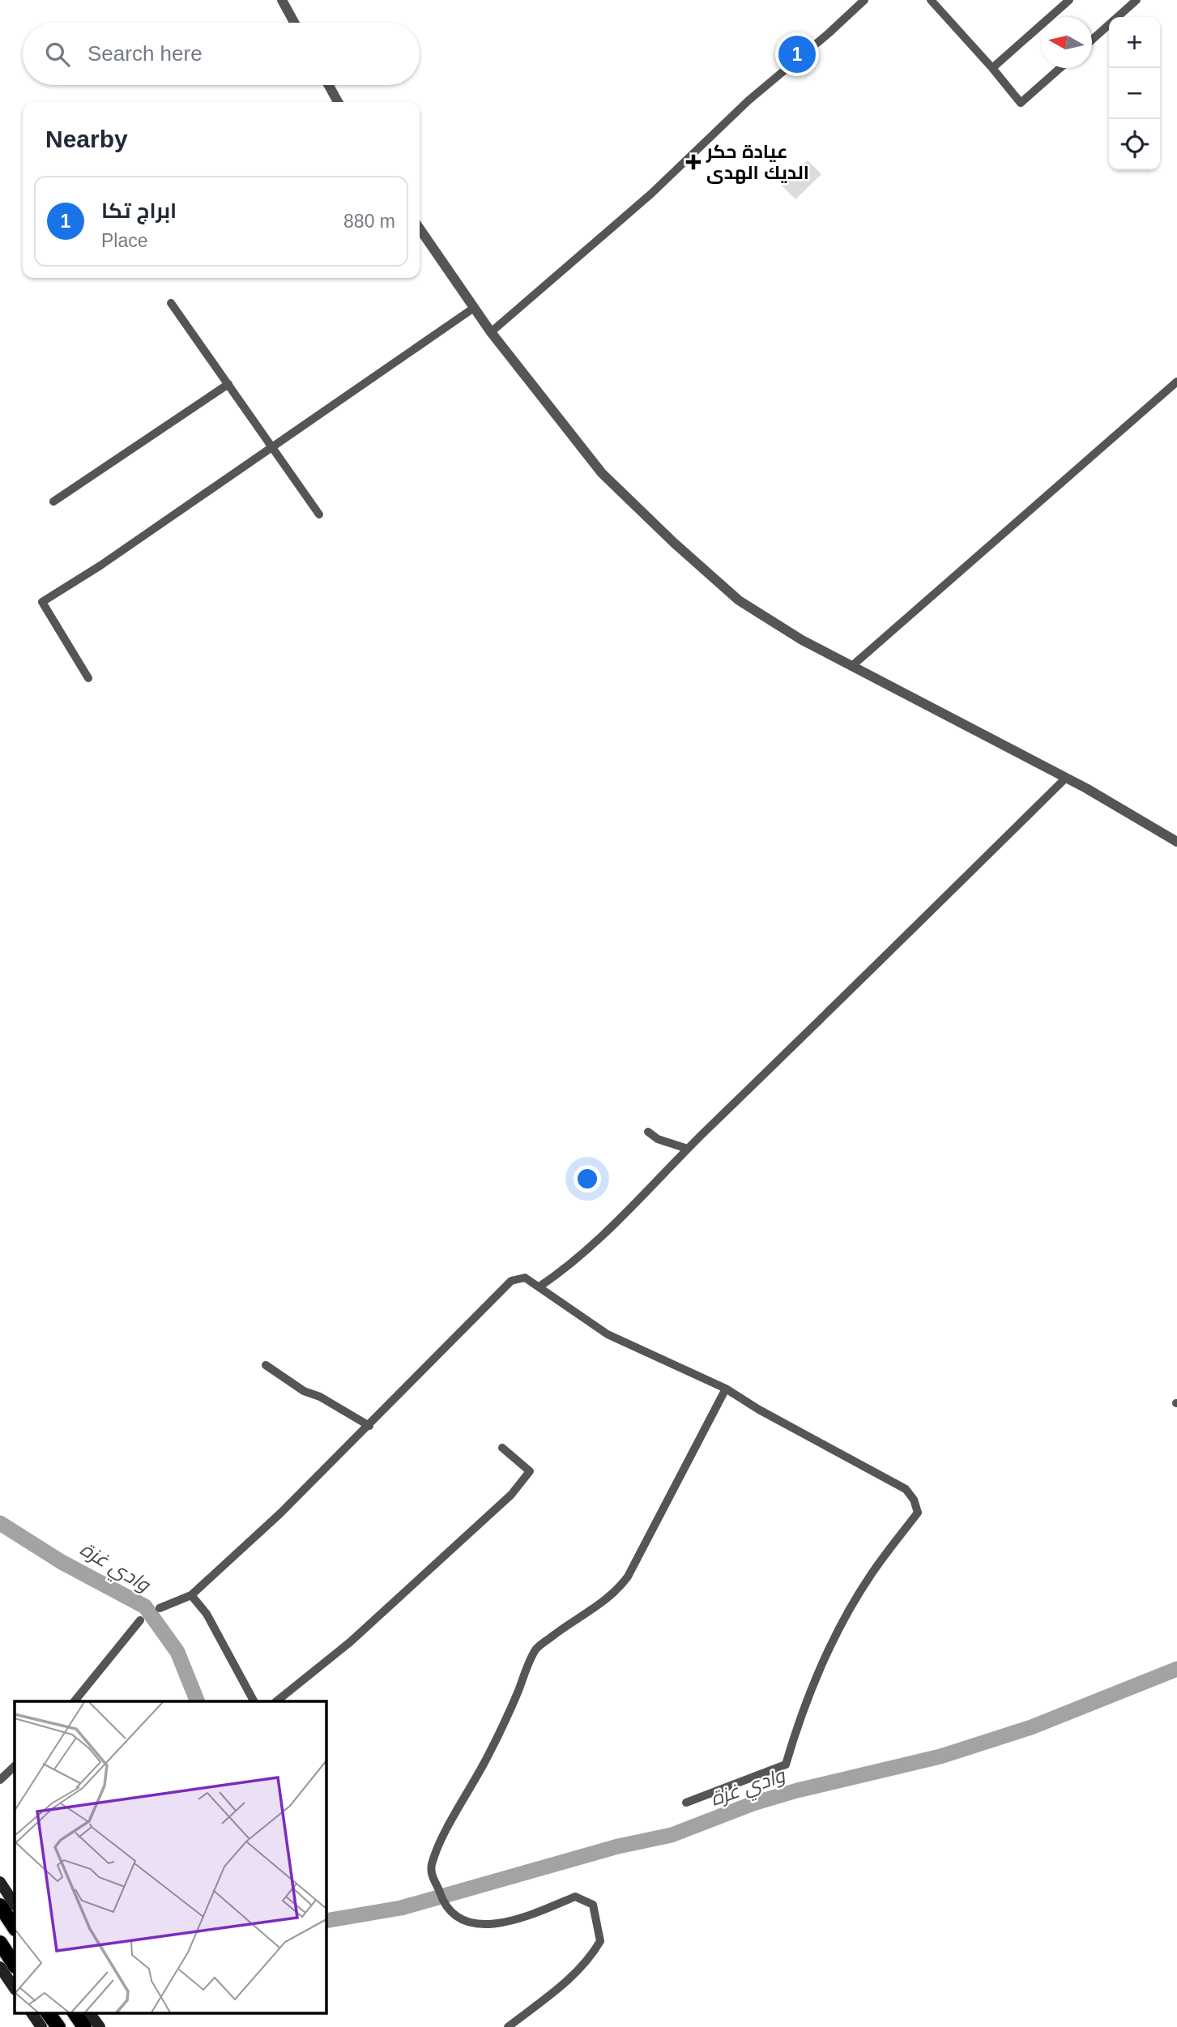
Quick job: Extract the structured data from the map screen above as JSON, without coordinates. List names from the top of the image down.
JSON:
{
  "water": ["وادي غزة"],
  "places": {
    "health": ["عيادة حكر الديك الهدى"]
  },
  "north": "left",
  "page": {
    "map_buttons": ["+", "−"],
    "search": "Search here",
    "pins": "1",
    "heading": "Nearby",
    "list": [
      {
        "mark": "1",
        "name": "ابراج تكا",
        "note": "Place",
        "value": "880 m"
      }
    ]
  }
}
